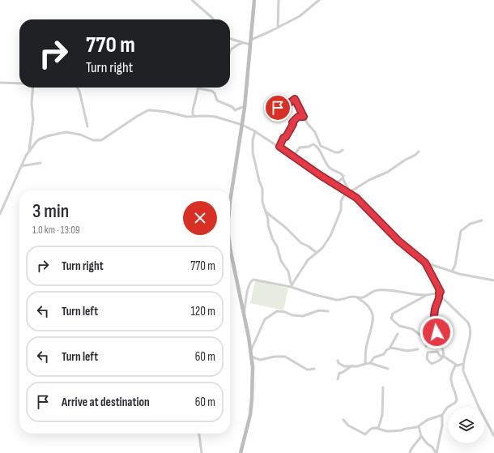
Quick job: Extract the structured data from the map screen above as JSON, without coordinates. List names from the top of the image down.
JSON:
{
  "page": {
    "turn": ["770 m", "Turn right"],
    "heading": ["3 min", "1.0 km · 13:09"],
    "list": [
      {
        "name": "Turn right",
        "value": "770 m"
      },
      {
        "name": "Turn left",
        "value": "120 m"
      },
      {
        "name": "Turn left",
        "value": "60 m"
      },
      {
        "name": "Arrive at destination",
        "value": "60 m"
      }
    ]
  }
}
